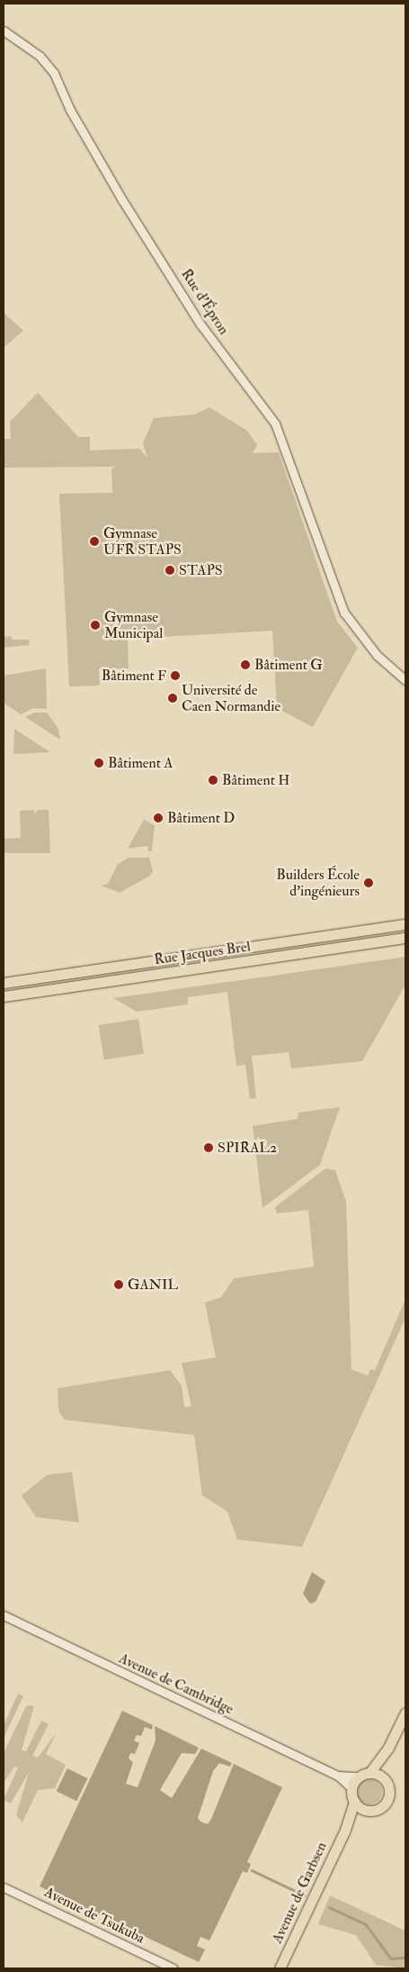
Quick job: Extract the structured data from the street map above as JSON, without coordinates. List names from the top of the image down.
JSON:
{
  "streets": {
    "main road": ["Rue Jacques Brel", "Avenue de Garbsen"],
    "street": ["Rue d'Épron", "Avenue de Cambridge", "Avenue de Tsukuba"]
  },
  "crossings": [
    ["Avenue de Cambridge", "Avenue de Garbsen"]
  ],
  "places": [
    "Gymnase UFR STAPS",
    "STAPS",
    "Gymnase Municipal",
    "Bâtiment G",
    "Bâtiment F",
    "Université de Caen Normandie",
    "Bâtiment A",
    "Bâtiment H",
    "Bâtiment D",
    "Builders École d'ingénieurs",
    "SPIRAL2",
    "GANIL"
  ]
}
